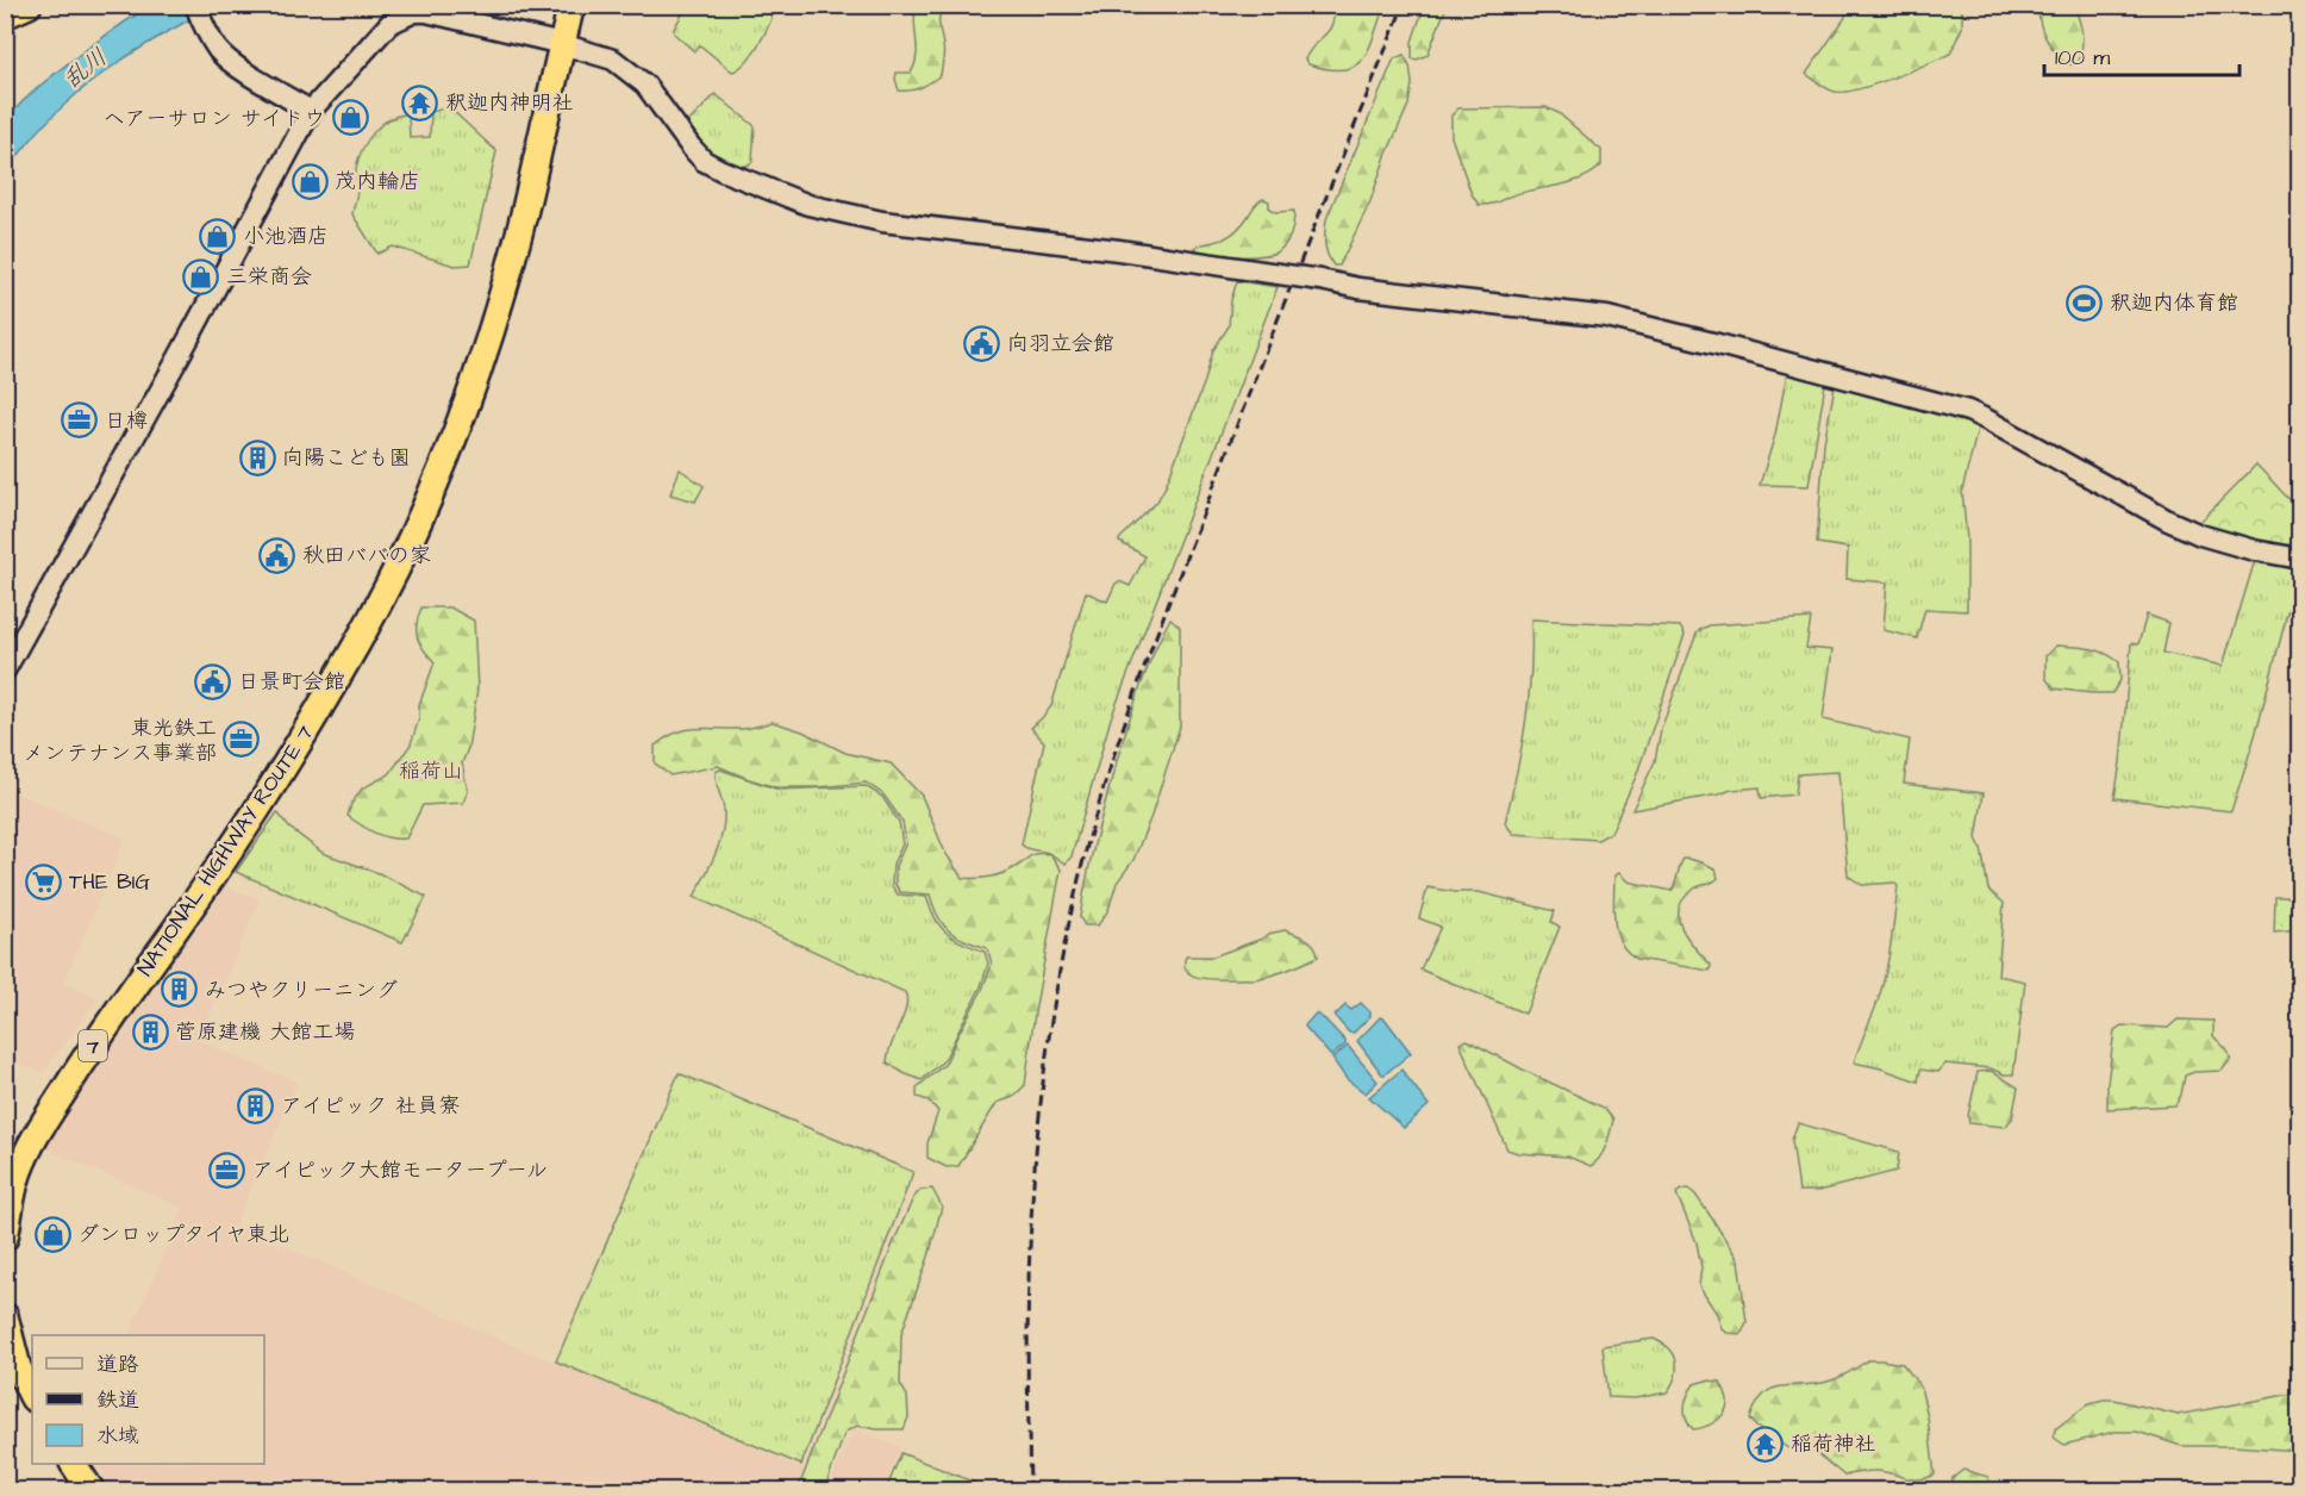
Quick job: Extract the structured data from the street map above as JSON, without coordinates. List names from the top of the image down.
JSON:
{
  "streets": {
    "highway": ["NATIONAL HIGHWAY ROUTE 7", "7"]
  },
  "water": ["乱川"],
  "parks": ["稲荷山"],
  "places": {
    "temple": ["釈迦内神明社", "稲荷神社"],
    "shop": [
      "ヘアーサロン サイトウ",
      "茂内輪店",
      "小池酒店",
      "三栄商会",
      "ダンロップタイヤ東北"
    ],
    "sports": ["釈迦内体育館"],
    "public building": ["向羽立会館", "秋田ババの家", "日景町会館"],
    "office": ["日樽", "東光鉄工 メンテナンス事業部", "アイピック大館モータープール"],
    "building": [
      "向陽こども園",
      "みつやクリーニング",
      "菅原建機 大館工場",
      "アイピック 社員寮"
    ],
    "supermarket": ["THE BIG"]
  },
  "legend": ["道路", "鉄道", "水域"],
  "scale_bar": "100 m"
}
